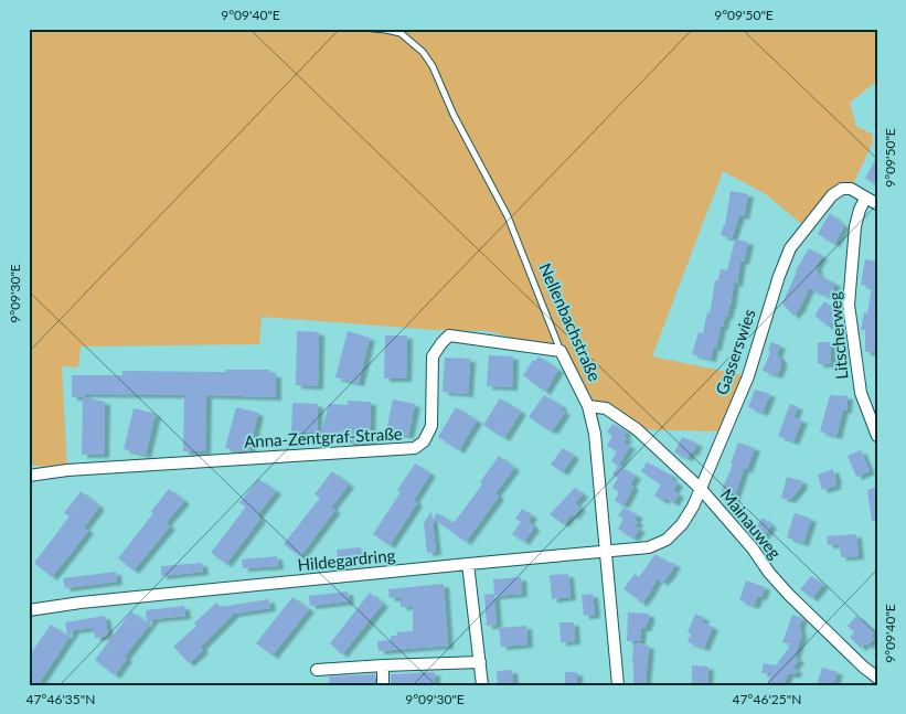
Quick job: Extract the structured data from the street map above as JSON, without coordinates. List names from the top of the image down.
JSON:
{
  "streets": {
    "street": [
      "Nellenbachstraße",
      "Litscherweg",
      "Gasserswies",
      "Anna-Zentgraf-Straße",
      "Mainauweg",
      "Hildegardring"
    ]
  },
  "crossings": [
    ["Nellenbachstraße", "Anna-Zentgraf-Straße"],
    ["Nellenbachstraße", "Mainauweg"],
    ["Nellenbachstraße", "Hildegardring"],
    ["Litscherweg", "Gasserswies"],
    ["Gasserswies", "Mainauweg"],
    ["Gasserswies", "Hildegardring"]
  ],
  "coordinates": [
    "9°09'40\"E",
    "9°09'50\"E",
    "9°09'30\"E",
    "47°46'35\"N",
    "47°46'25\"N"
  ]
}
